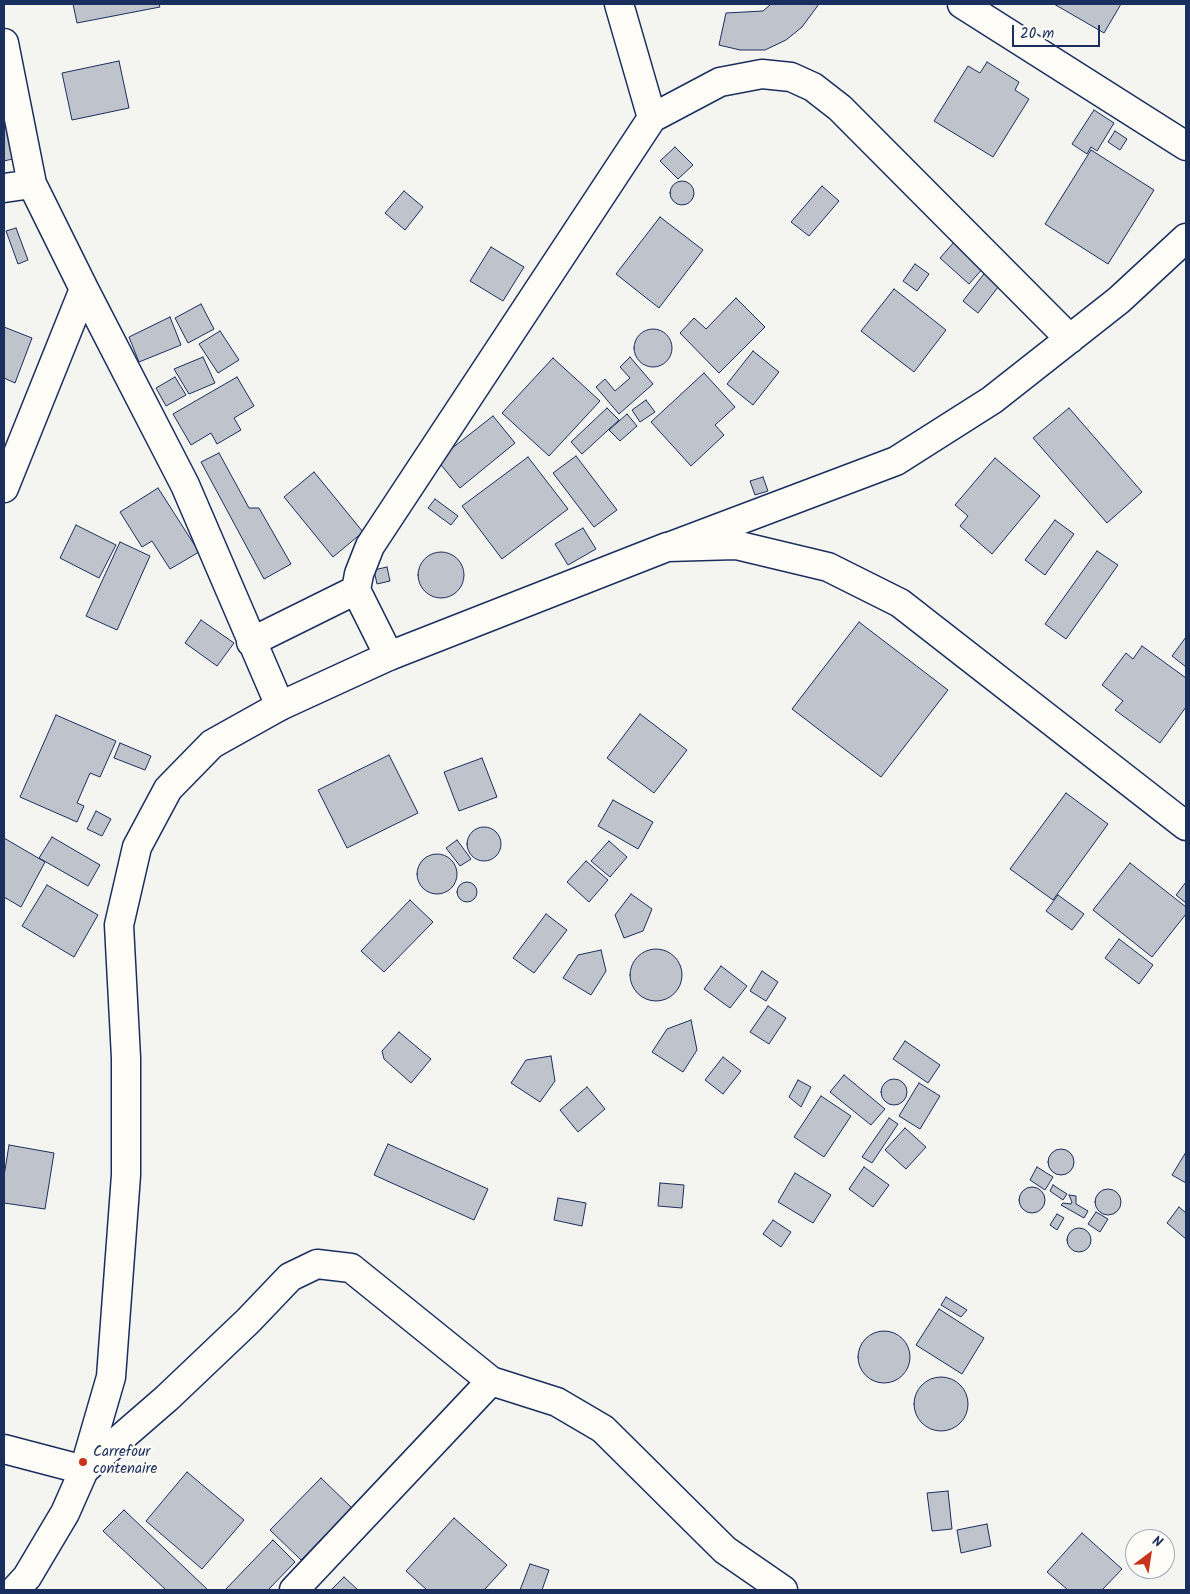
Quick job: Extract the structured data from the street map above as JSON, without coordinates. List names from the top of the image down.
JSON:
{
  "places": ["Carrefour contenaire"],
  "scale_bar": "20 m",
  "north": "top right"
}
